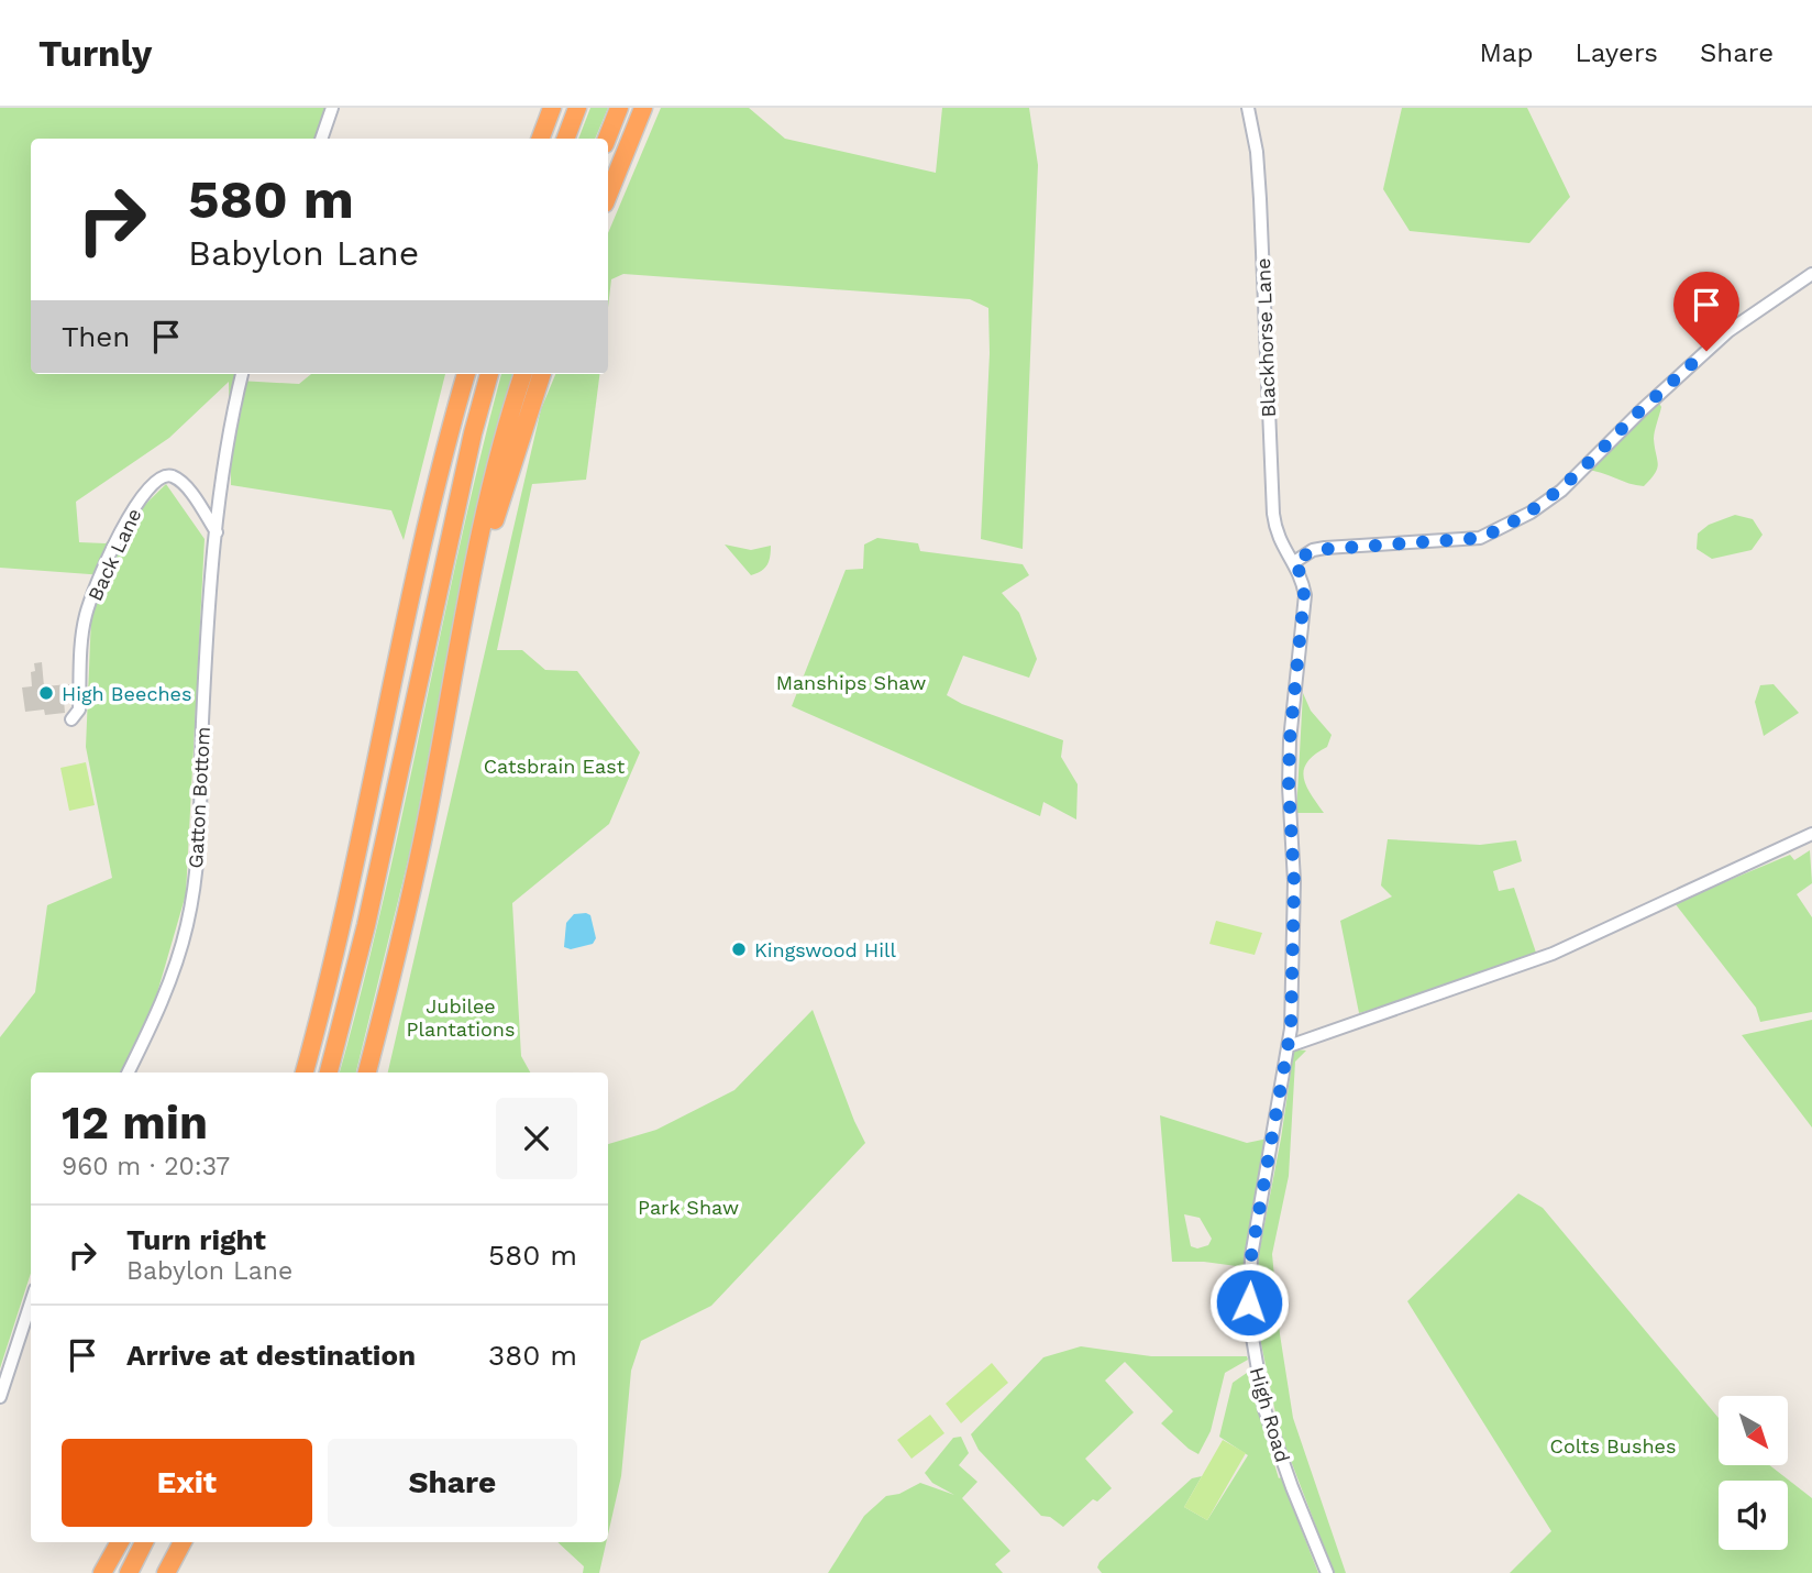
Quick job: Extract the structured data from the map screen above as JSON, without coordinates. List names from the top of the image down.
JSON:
{
  "streets": {
    "street": [
      "Blackhorse Lane",
      "Back Lane",
      "Gatton Bottom",
      "High Road"
    ]
  },
  "crossings": [
    ["Blackhorse Lane", "High Road"],
    ["Back Lane", "Gatton Bottom"]
  ],
  "parks": [
    "Manships Shaw",
    "Catsbrain East",
    "Jubilee Plantations",
    "Park Shaw",
    "Colts Bushes"
  ],
  "places": ["High Beeches", "Kingswood Hill"],
  "north": "bottom right",
  "page": {
    "header": "Turnly",
    "nav": ["Map", "Layers", "Share"],
    "turn": ["580 m", "Babylon Lane"],
    "then": "Then",
    "heading": ["12 min", "960 m · 20:37"],
    "list": [
      {
        "name": "Turn right",
        "note": "Babylon Lane",
        "value": "580 m"
      },
      {
        "name": "Arrive at destination",
        "value": "380 m"
      }
    ],
    "buttons": ["Exit", "Share"]
  }
}
